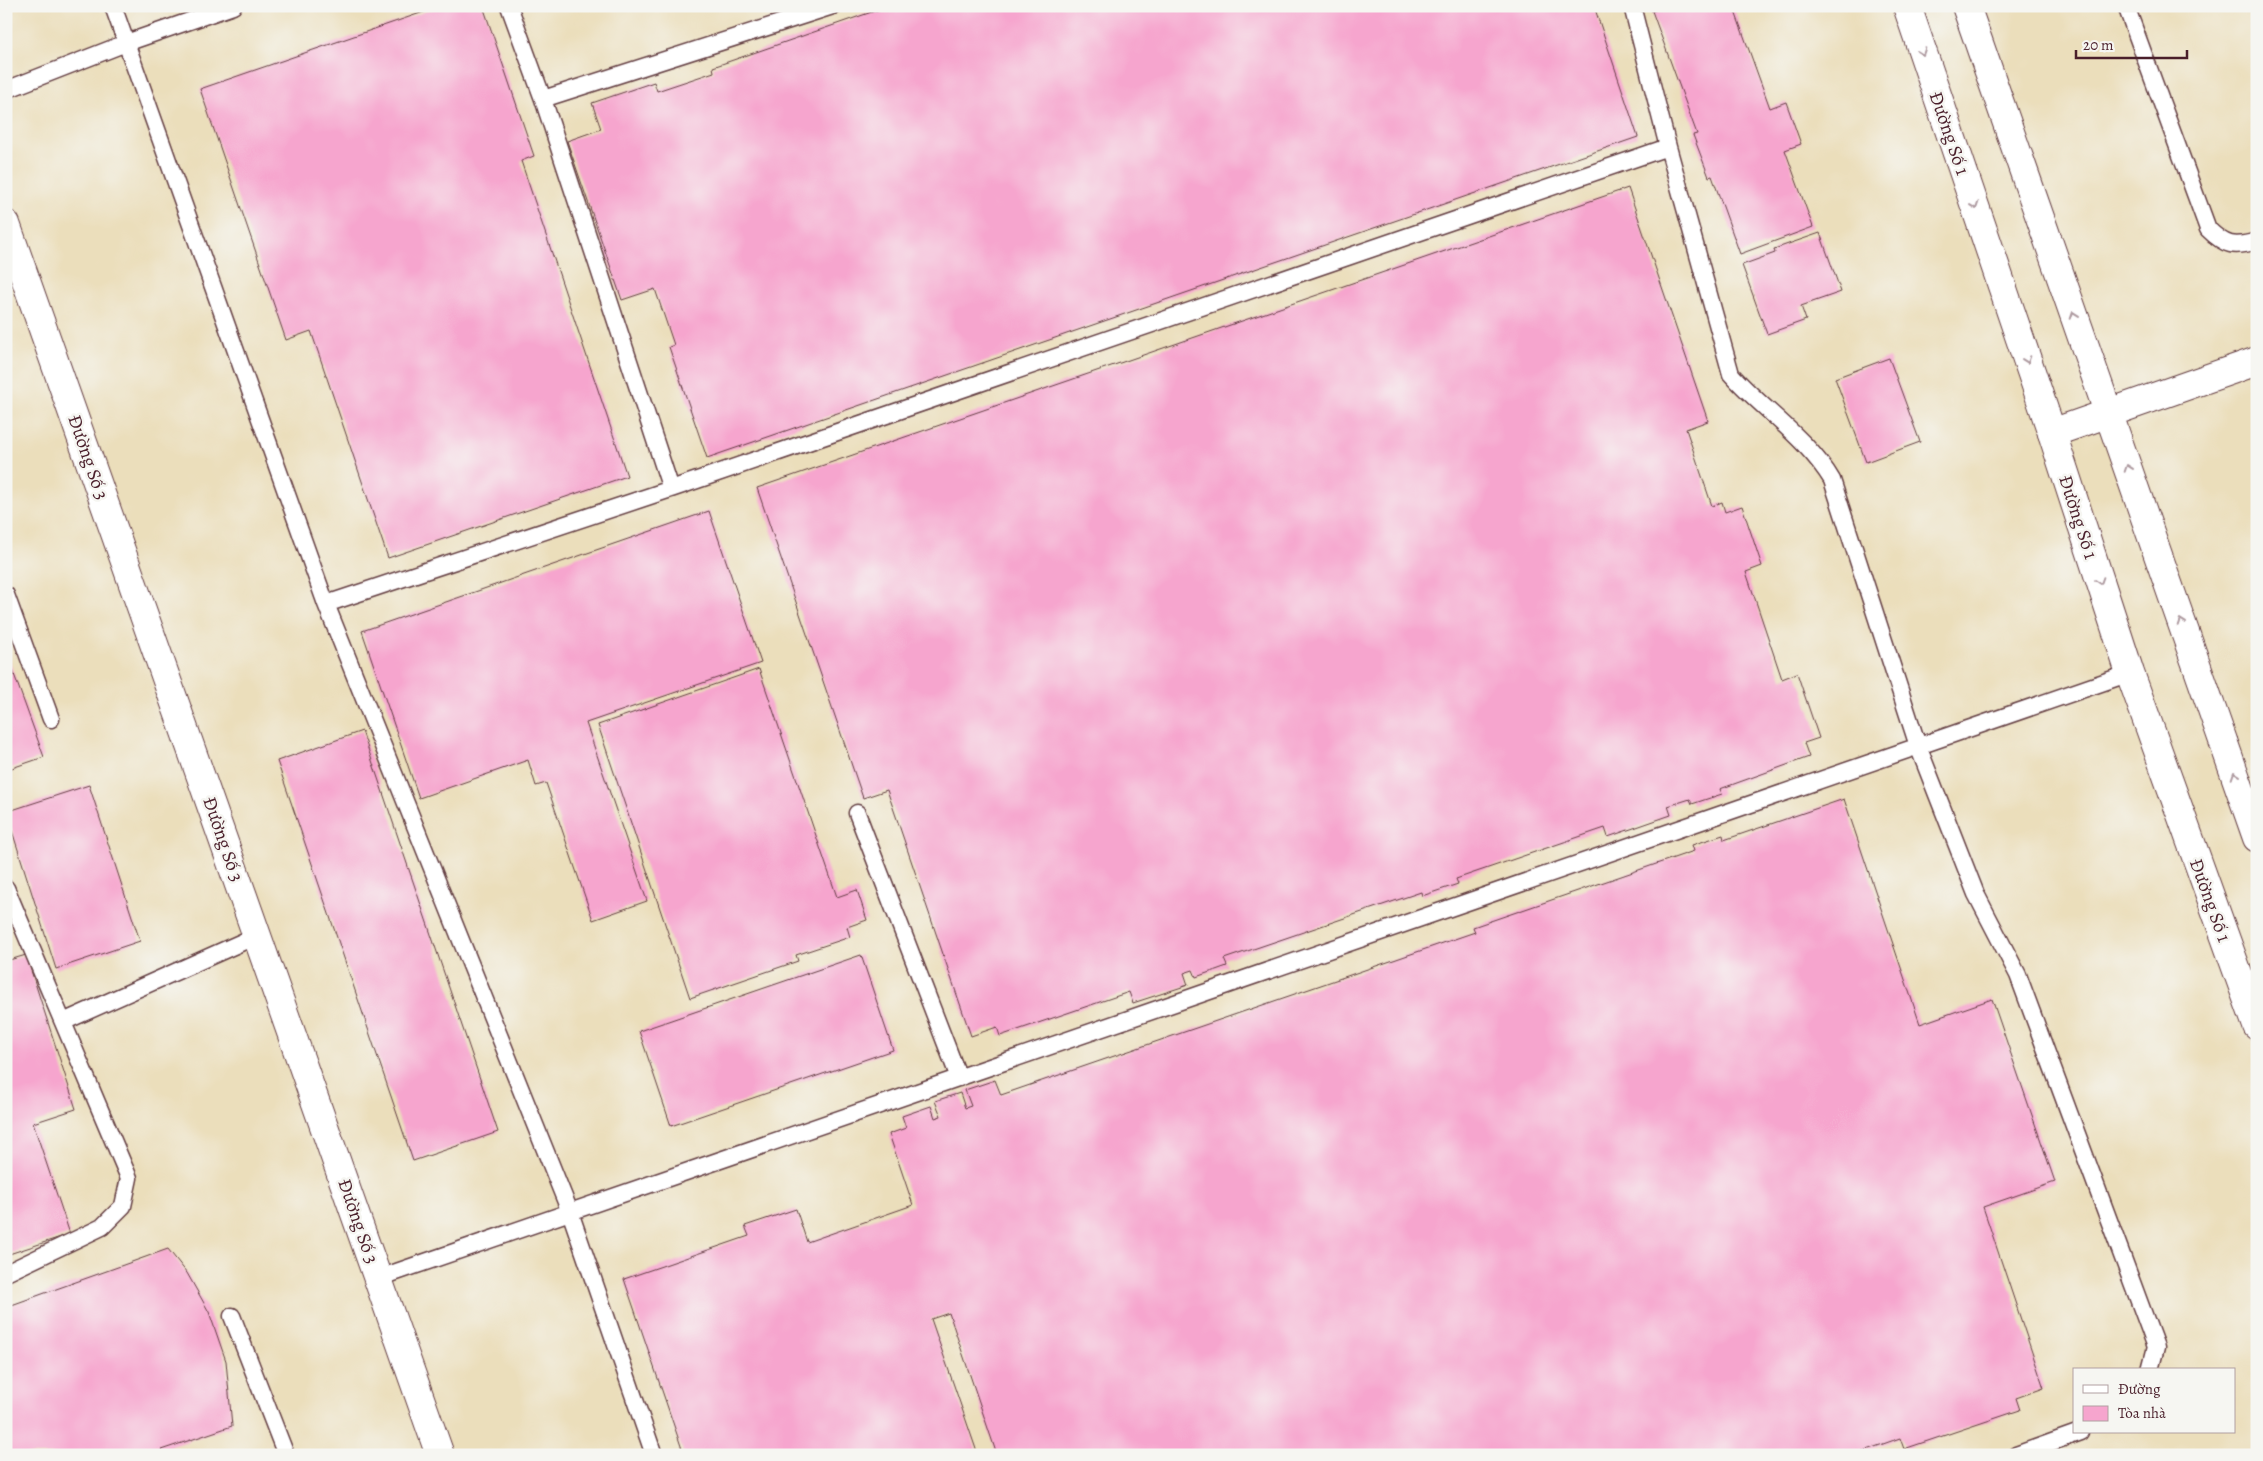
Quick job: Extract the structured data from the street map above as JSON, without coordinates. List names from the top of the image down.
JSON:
{
  "streets": {
    "street": ["Đường Số 1", "Đường Số 3"]
  },
  "legend": ["Đường", "Tòa nhà"],
  "scale_bar": "20 m"
}
